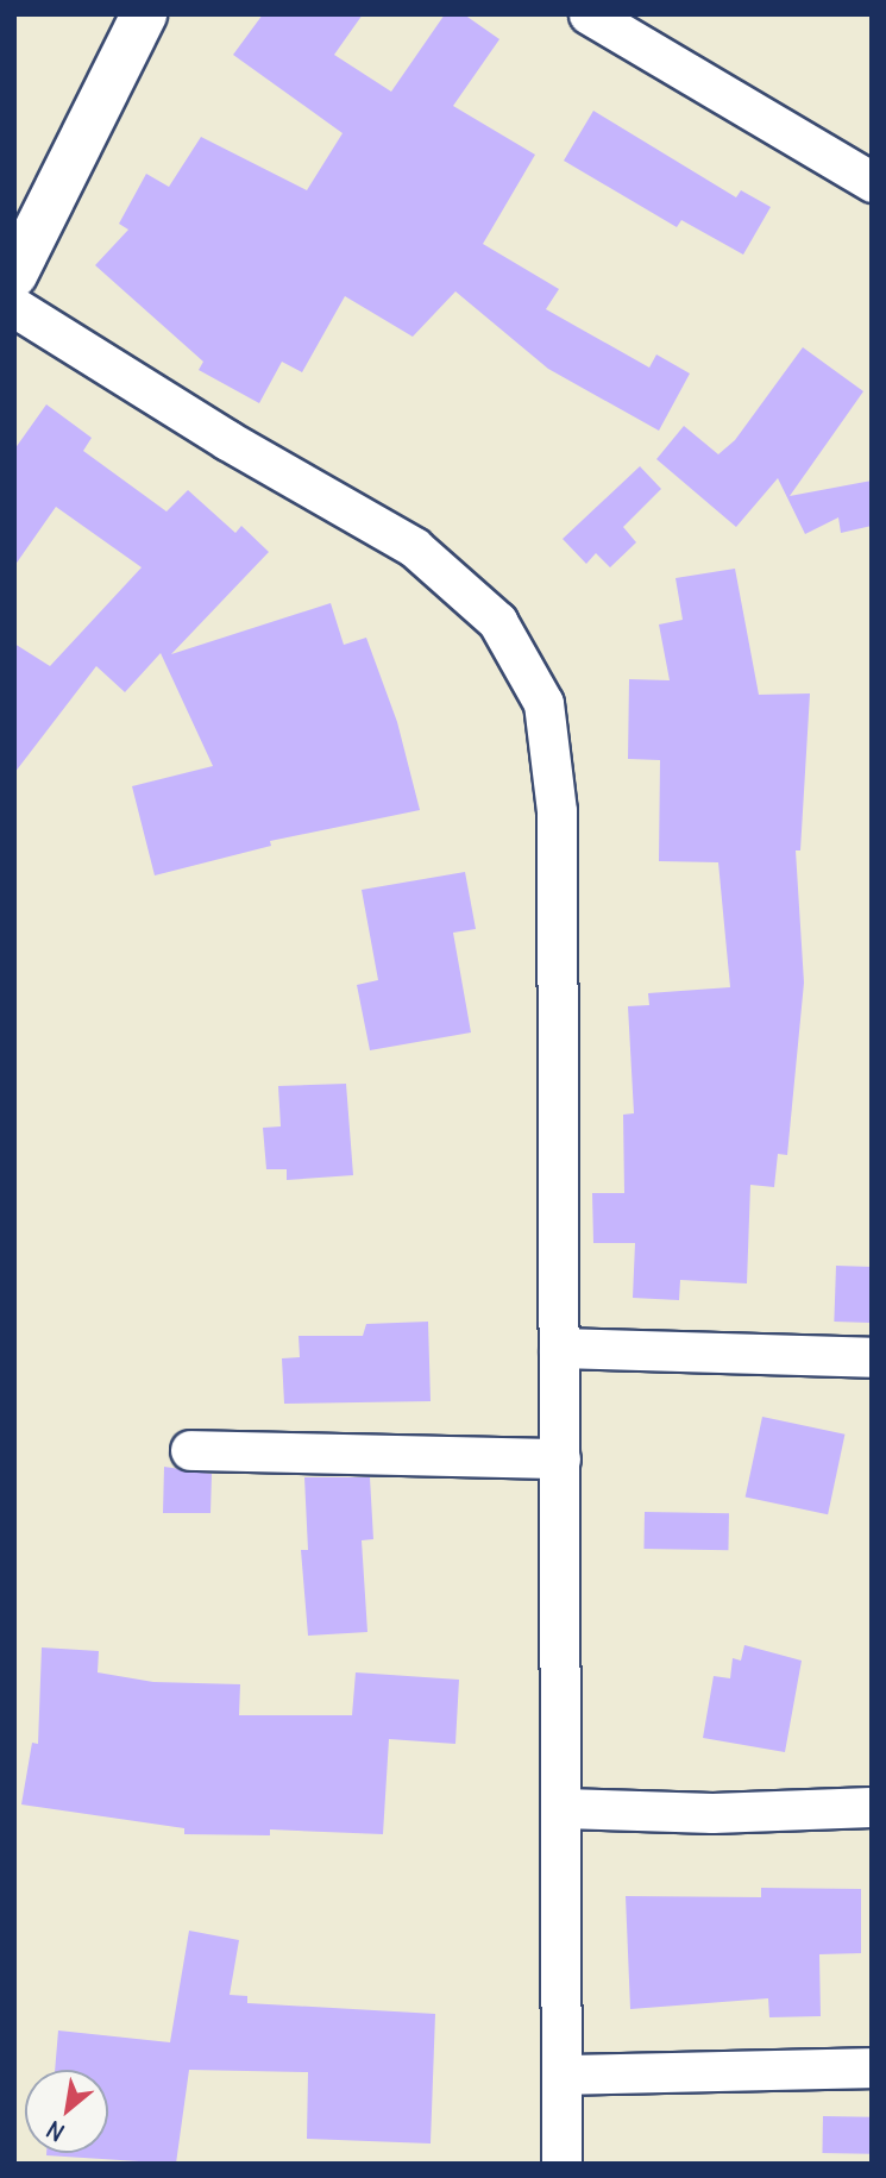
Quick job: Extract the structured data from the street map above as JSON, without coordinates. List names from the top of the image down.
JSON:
{
  "north": "bottom left"
}
